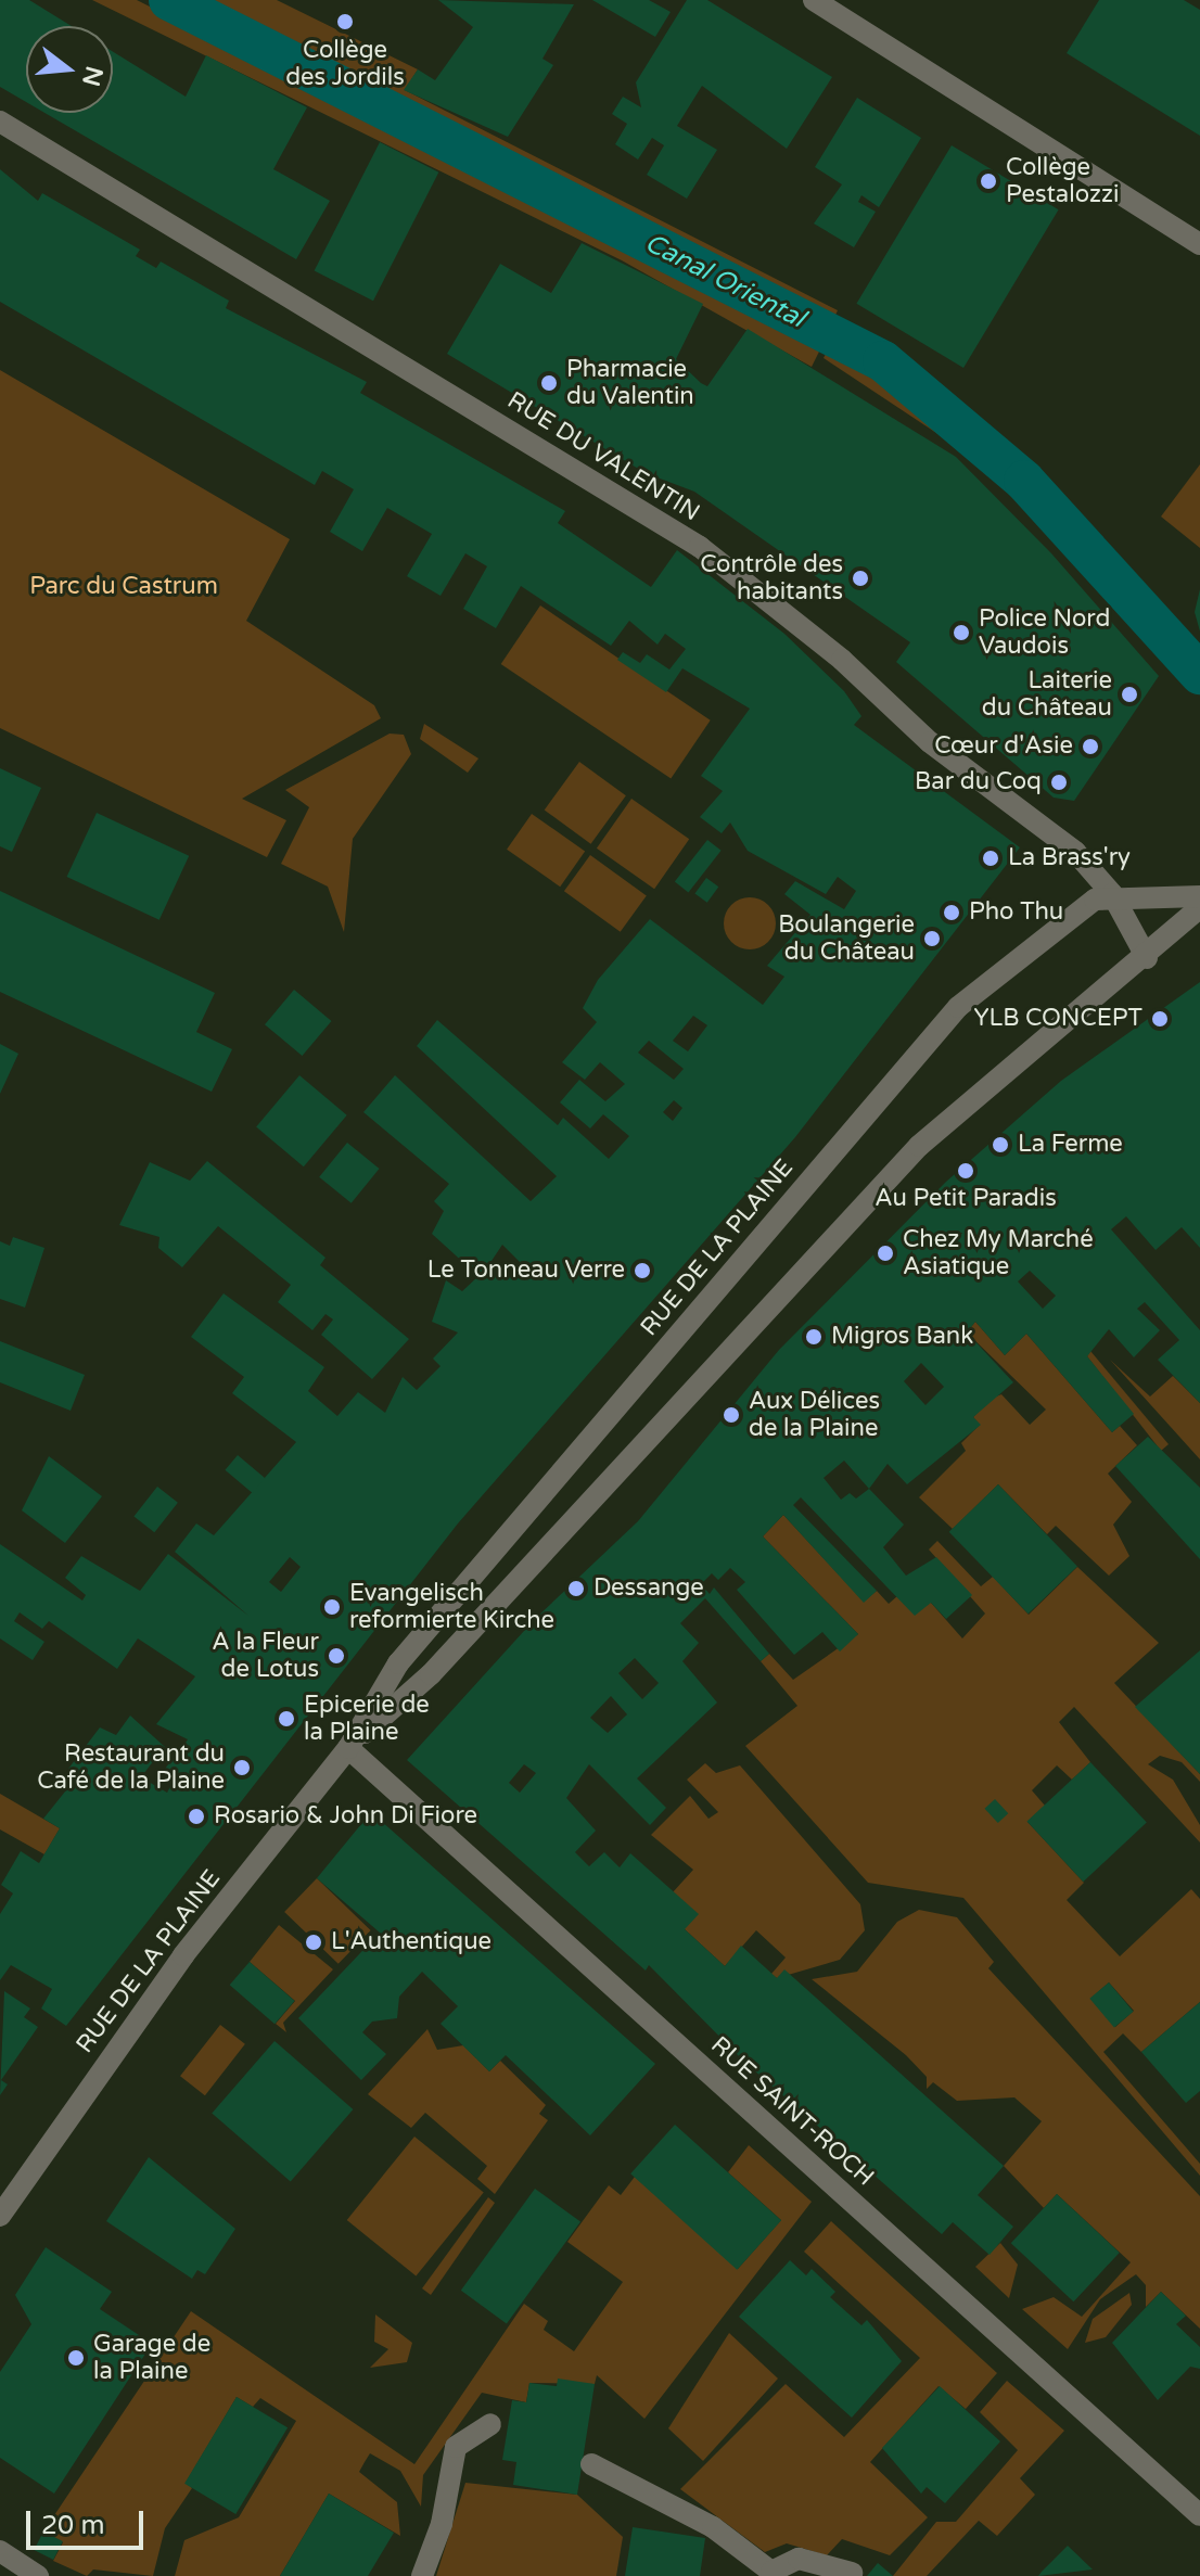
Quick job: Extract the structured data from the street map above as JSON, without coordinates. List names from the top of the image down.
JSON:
{
  "streets": {
    "street": ["RUE DU VALENTIN", "RUE DE LA PLAINE", "RUE SAINT-ROCH"]
  },
  "crossings": [
    ["RUE DU VALENTIN", "RUE DE LA PLAINE"],
    ["RUE DE LA PLAINE", "RUE SAINT-ROCH"]
  ],
  "water": ["Canal Oriental"],
  "parks": ["Parc du Castrum"],
  "places": [
    "Collège des Jordils",
    "Collège Pestalozzi",
    "Pharmacie du Valentin",
    "Contrôle des habitants",
    "Police Nord Vaudois",
    "Laiterie du Château",
    "Cœur d'Asie",
    "Bar du Coq",
    "La Brass'ry",
    "Pho Thu",
    "Boulangerie du Château",
    "YLB CONCEPT",
    "La Ferme",
    "Au Petit Paradis",
    "Chez My Marché Asiatique",
    "Le Tonneau Verre",
    "Migros Bank",
    "Aux Délices de la Plaine",
    "Dessange",
    "Evangelisch reformierte Kirche",
    "A la Fleur de Lotus",
    "Epicerie de la Plaine",
    "Restaurant du Café de la Plaine",
    "Rosario & John Di Fiore",
    "L'Authentique",
    "Garage de la Plaine"
  ],
  "scale_bar": "20 m",
  "north": "right"
}
